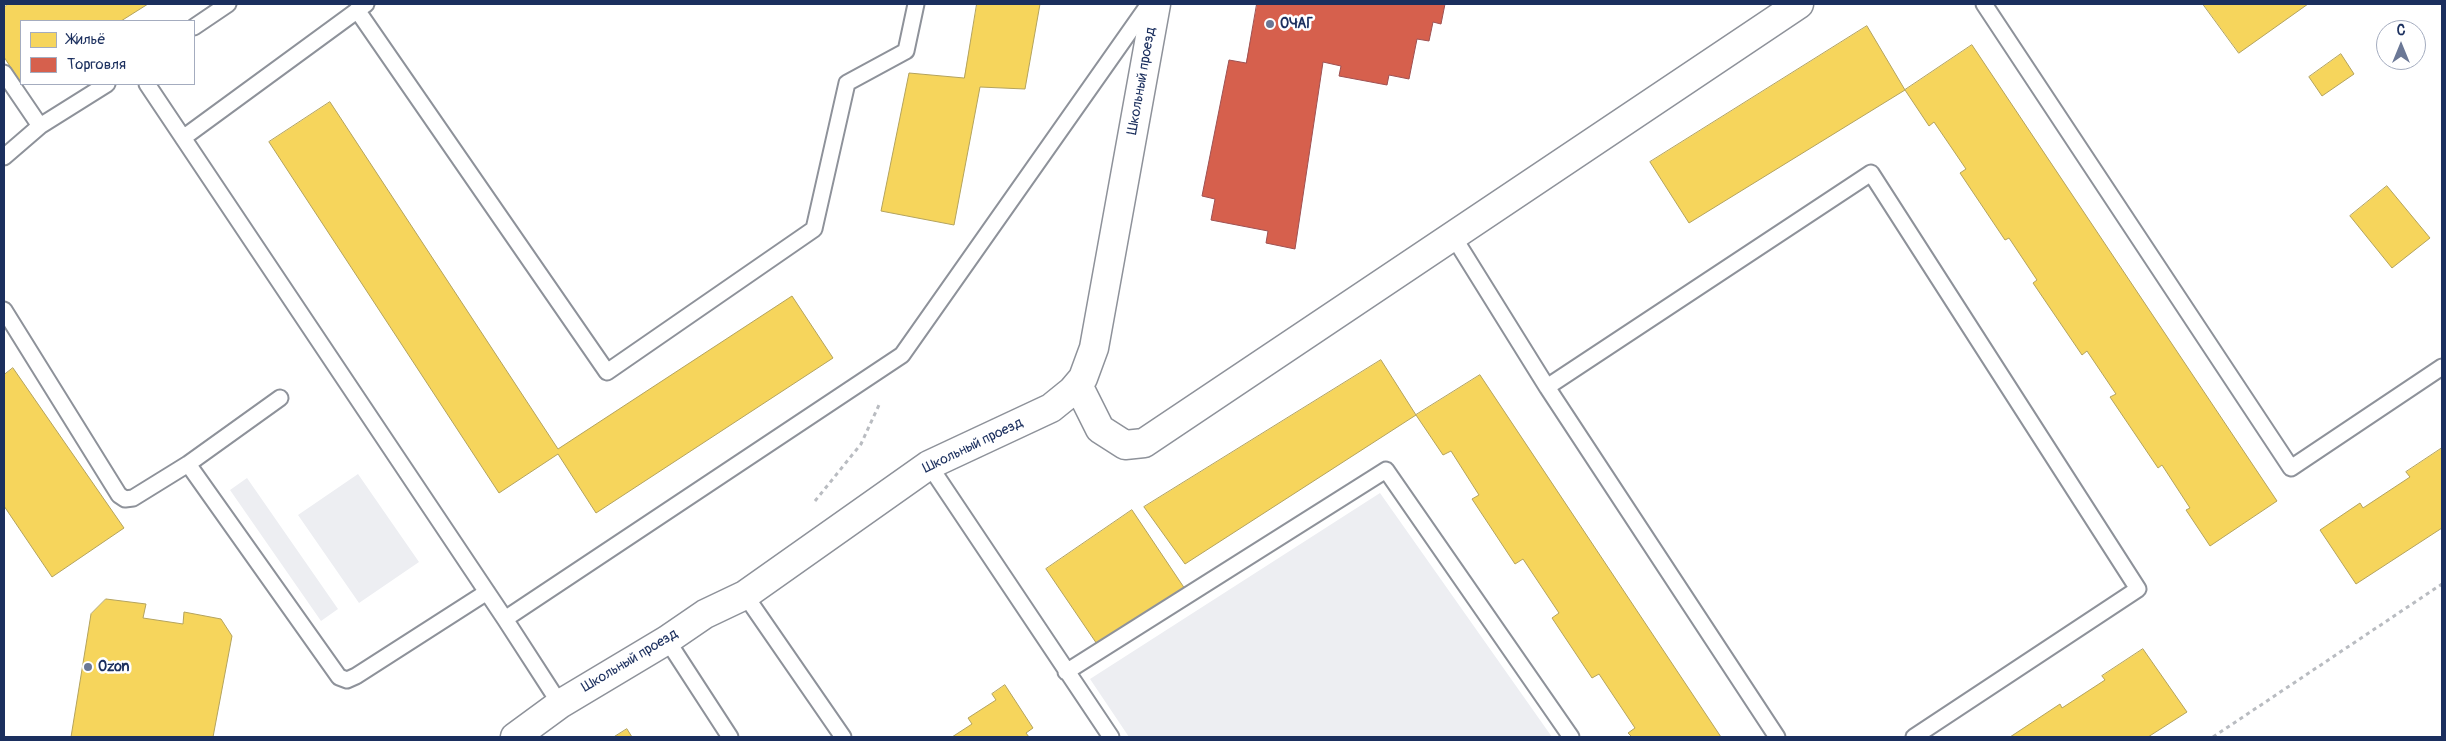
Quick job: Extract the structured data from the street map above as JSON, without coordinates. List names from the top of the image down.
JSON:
{
  "streets": {
    "street": ["Школьный проезд"]
  },
  "places": ["ОЧАГ", "Ozon"],
  "legend": ["Жильё", "Торговля"],
  "north": "top"
}
